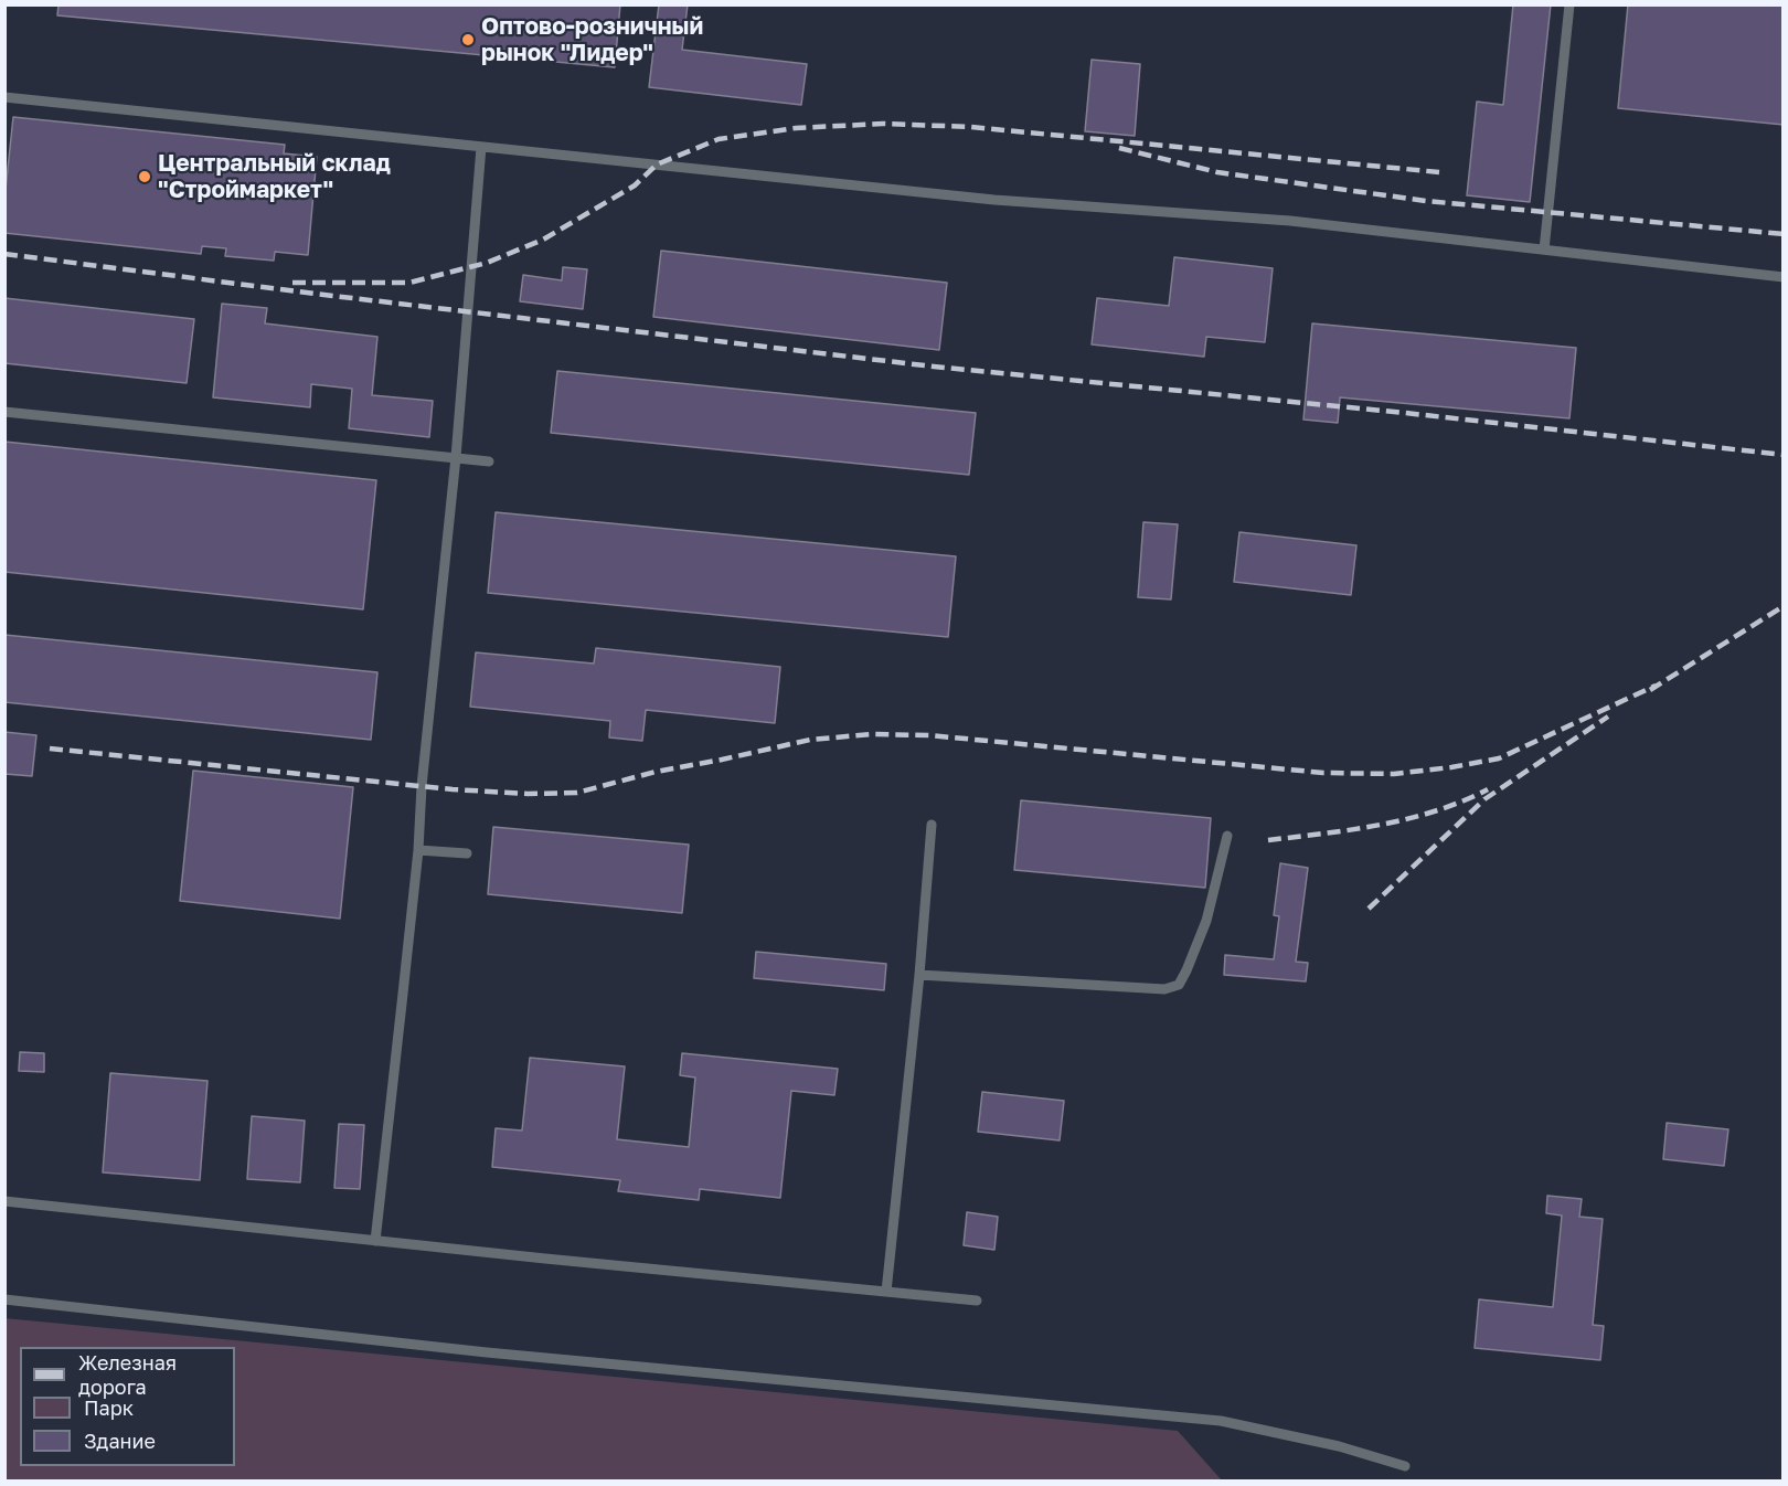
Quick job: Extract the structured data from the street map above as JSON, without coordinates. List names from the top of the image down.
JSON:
{
  "places": ["Оптово-розничный рынок \"Лидер\"", "Центральный склад \"Строймаркет\""],
  "legend": ["Железная дорога", "Парк", "Здание"]
}
